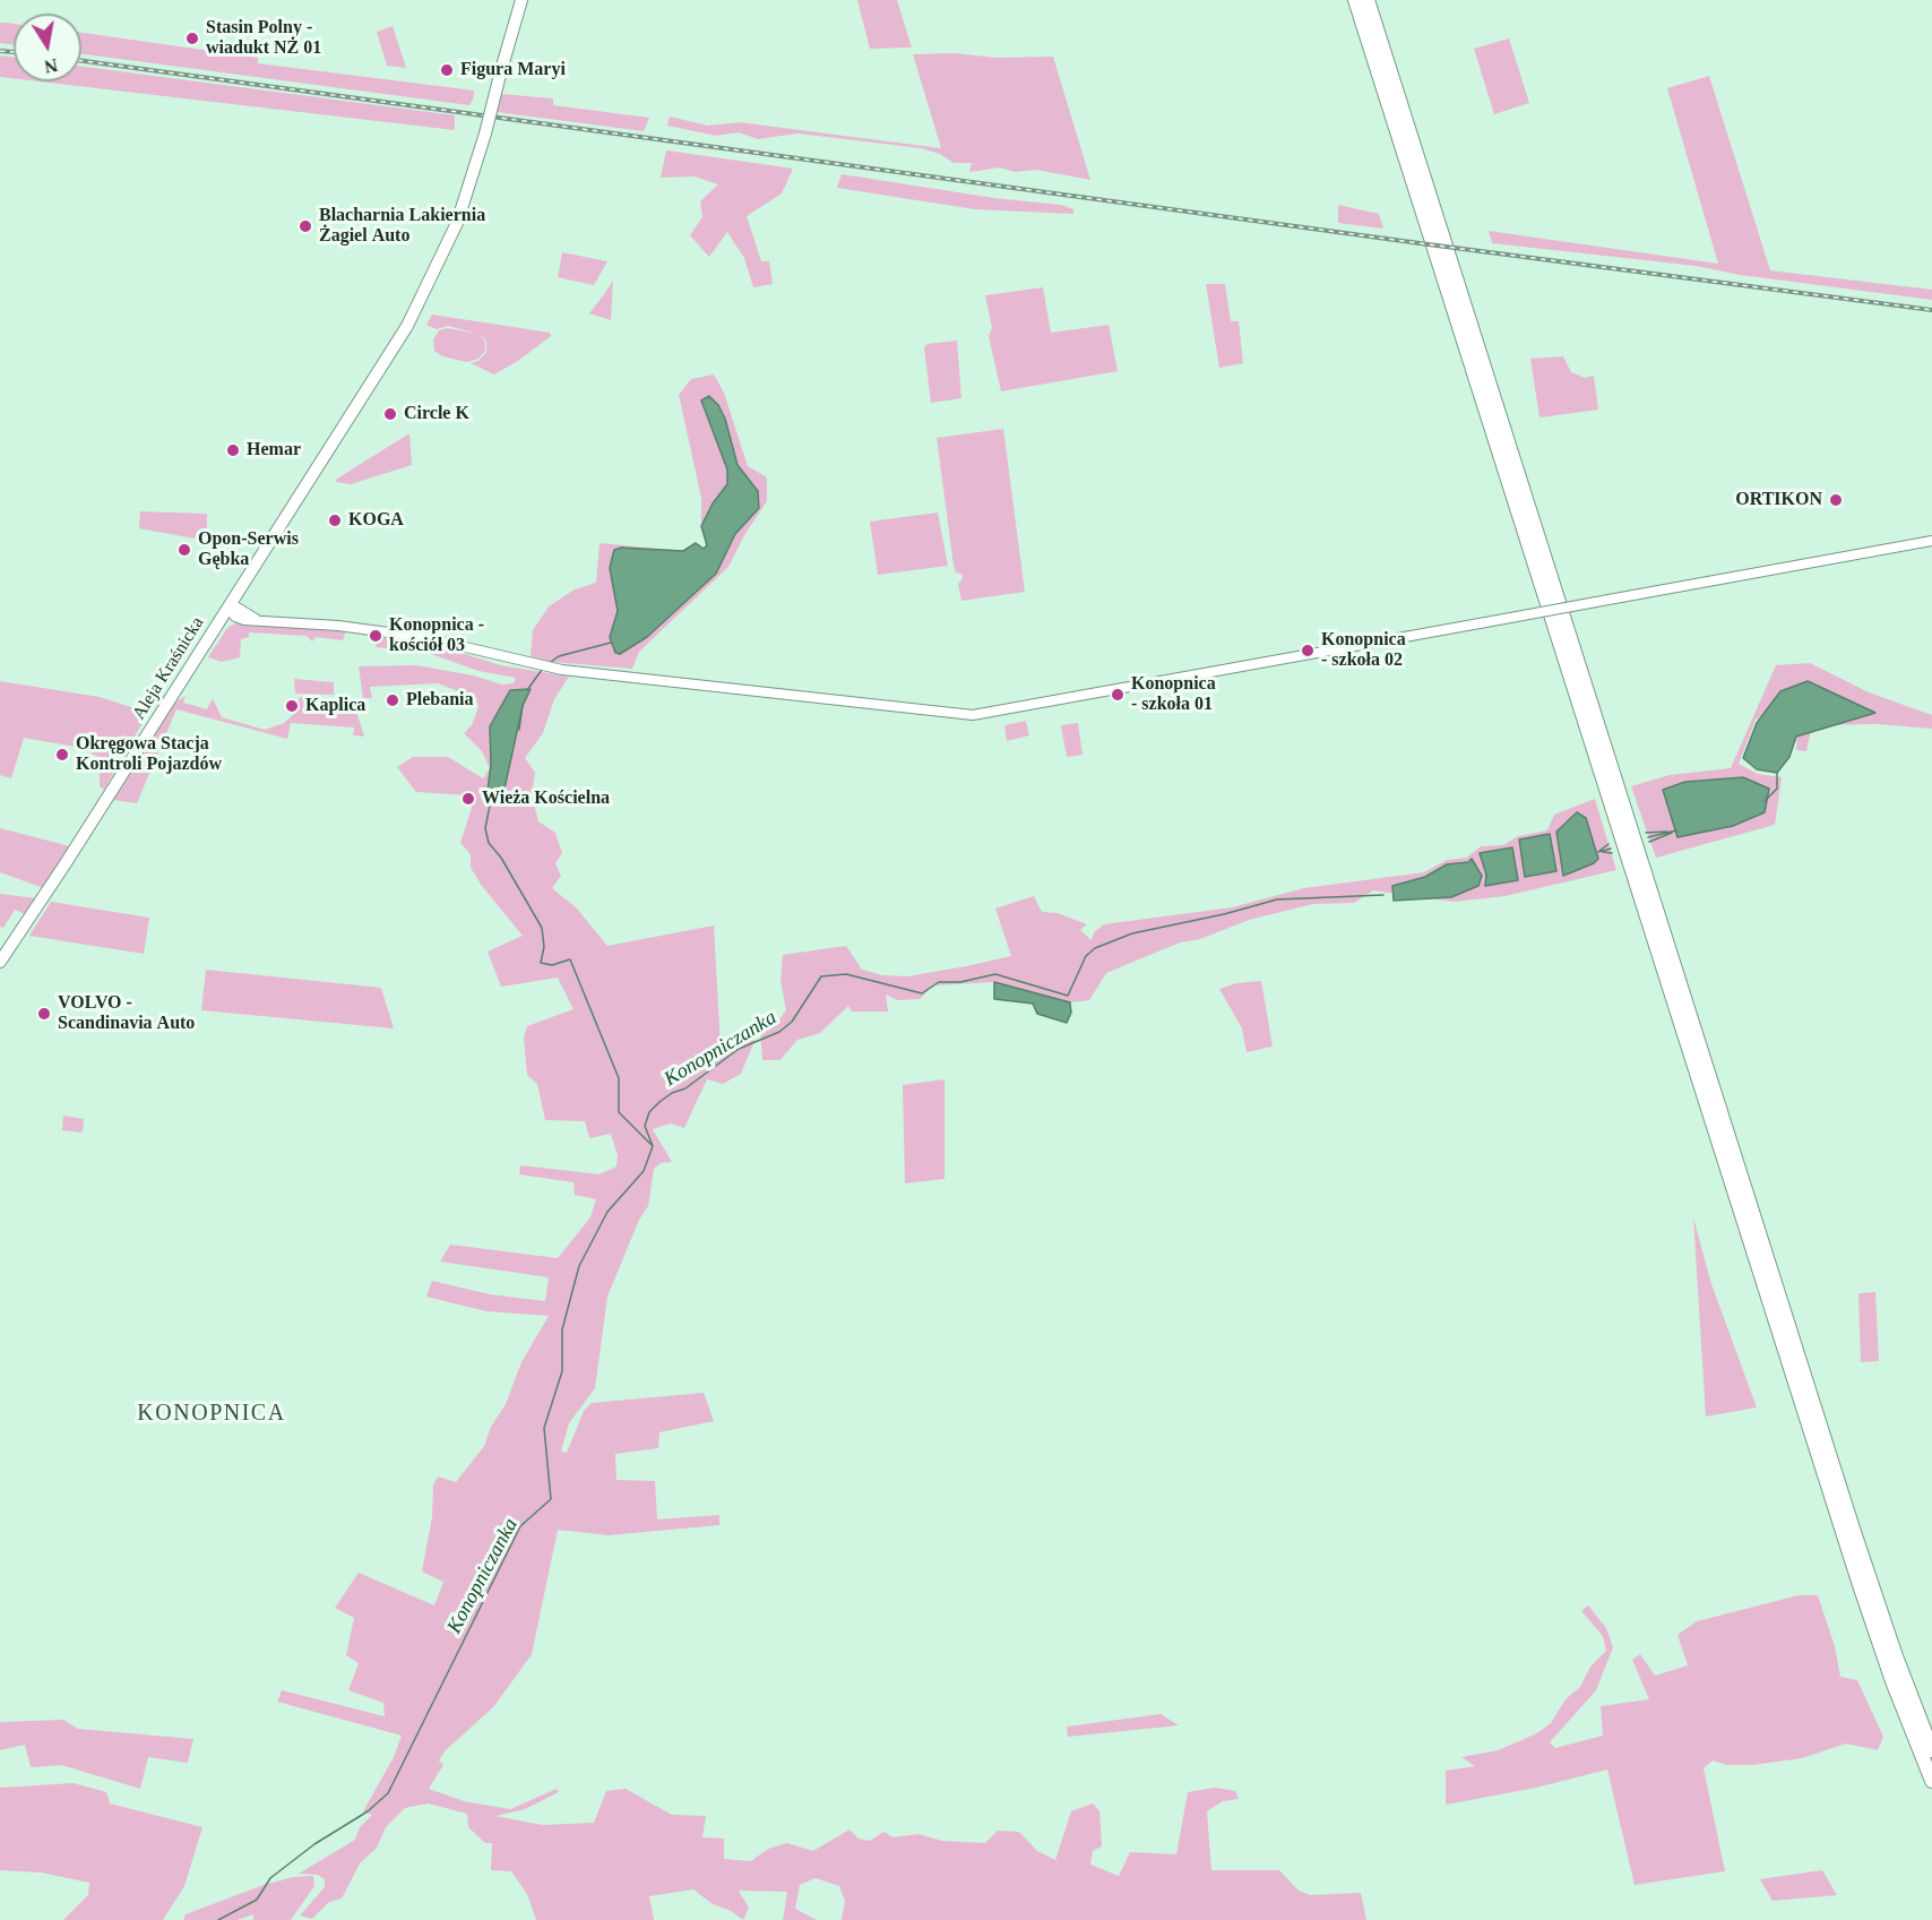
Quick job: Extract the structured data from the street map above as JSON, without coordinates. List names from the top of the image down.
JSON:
{
  "streets": {
    "main road": ["Aleja Kraśnicka"]
  },
  "districts": ["KONOPNICA"],
  "water": ["Konopniczanka"],
  "places": [
    "Stasin Polny - wiadukt NŻ 01",
    "Figura Maryi",
    "Blacharnia Lakiernia Żagiel Auto",
    "Circle K",
    "Hemar",
    "ORTIKON",
    "KOGA",
    "Opon-Serwis Gębka",
    "Konopnica - kościół 03",
    "Konopnica - szkoła 02",
    "Konopnica - szkoła 01",
    "Plebania",
    "Kaplica",
    "Okręgowa Stacja Kontroli Pojazdów",
    "Wieża Kościelna",
    "VOLVO - Scandinavia Auto"
  ],
  "north": "bottom"
}
